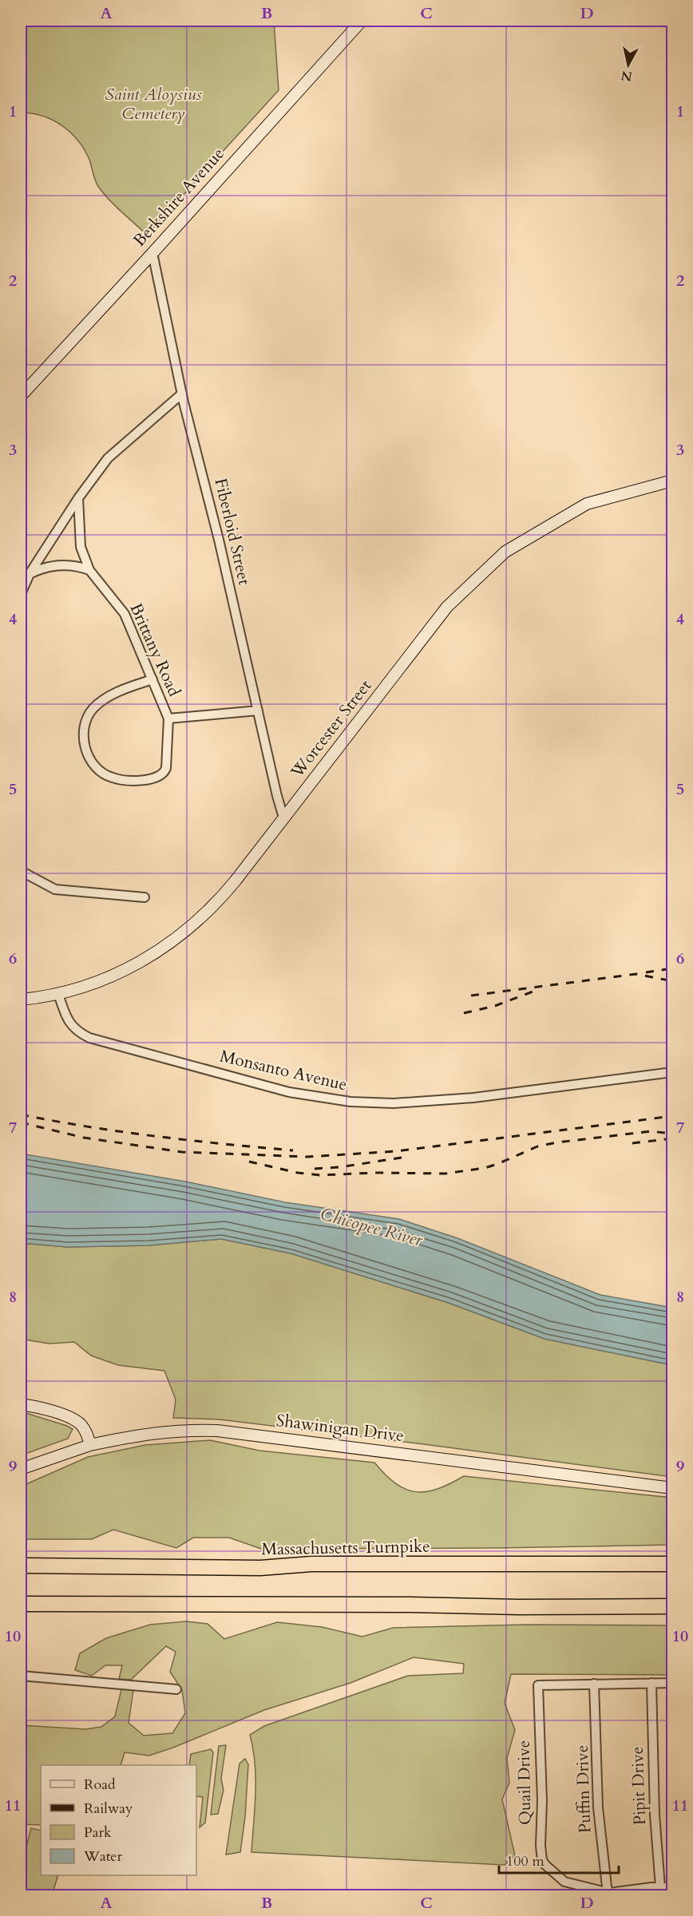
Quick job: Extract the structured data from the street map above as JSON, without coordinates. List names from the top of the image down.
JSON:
{
  "streets": {
    "highway": ["Massachusetts Turnpike"],
    "main road": ["Berkshire Avenue", "Worcester Street", "Shawinigan Drive"],
    "street": [
      "Fiberloid Street",
      "Brittany Road",
      "Monsanto Avenue",
      "Quail Drive",
      "Pipit Drive",
      "Puffin Drive"
    ]
  },
  "crossings": [
    ["Berkshire Avenue", "Fiberloid Street"],
    ["Fiberloid Street", "Worcester Street"],
    ["Worcester Street", "Monsanto Avenue"],
    ["Quail Drive", "Puffin Drive"]
  ],
  "water": ["Chicopee River"],
  "parks": ["Saint Aloysius Cemetery"],
  "legend": [
    "Road",
    "Railway",
    "Park",
    "Water"
  ],
  "scale_bar": "100 m",
  "north": "bottom",
  "grid": {
    "columns": [
      "A",
      "B",
      "C",
      "D"
    ],
    "rows": [
      "1",
      "2",
      "3",
      "4",
      "5",
      "6",
      "7",
      "8",
      "9",
      "10",
      "11"
    ]
  }
}
